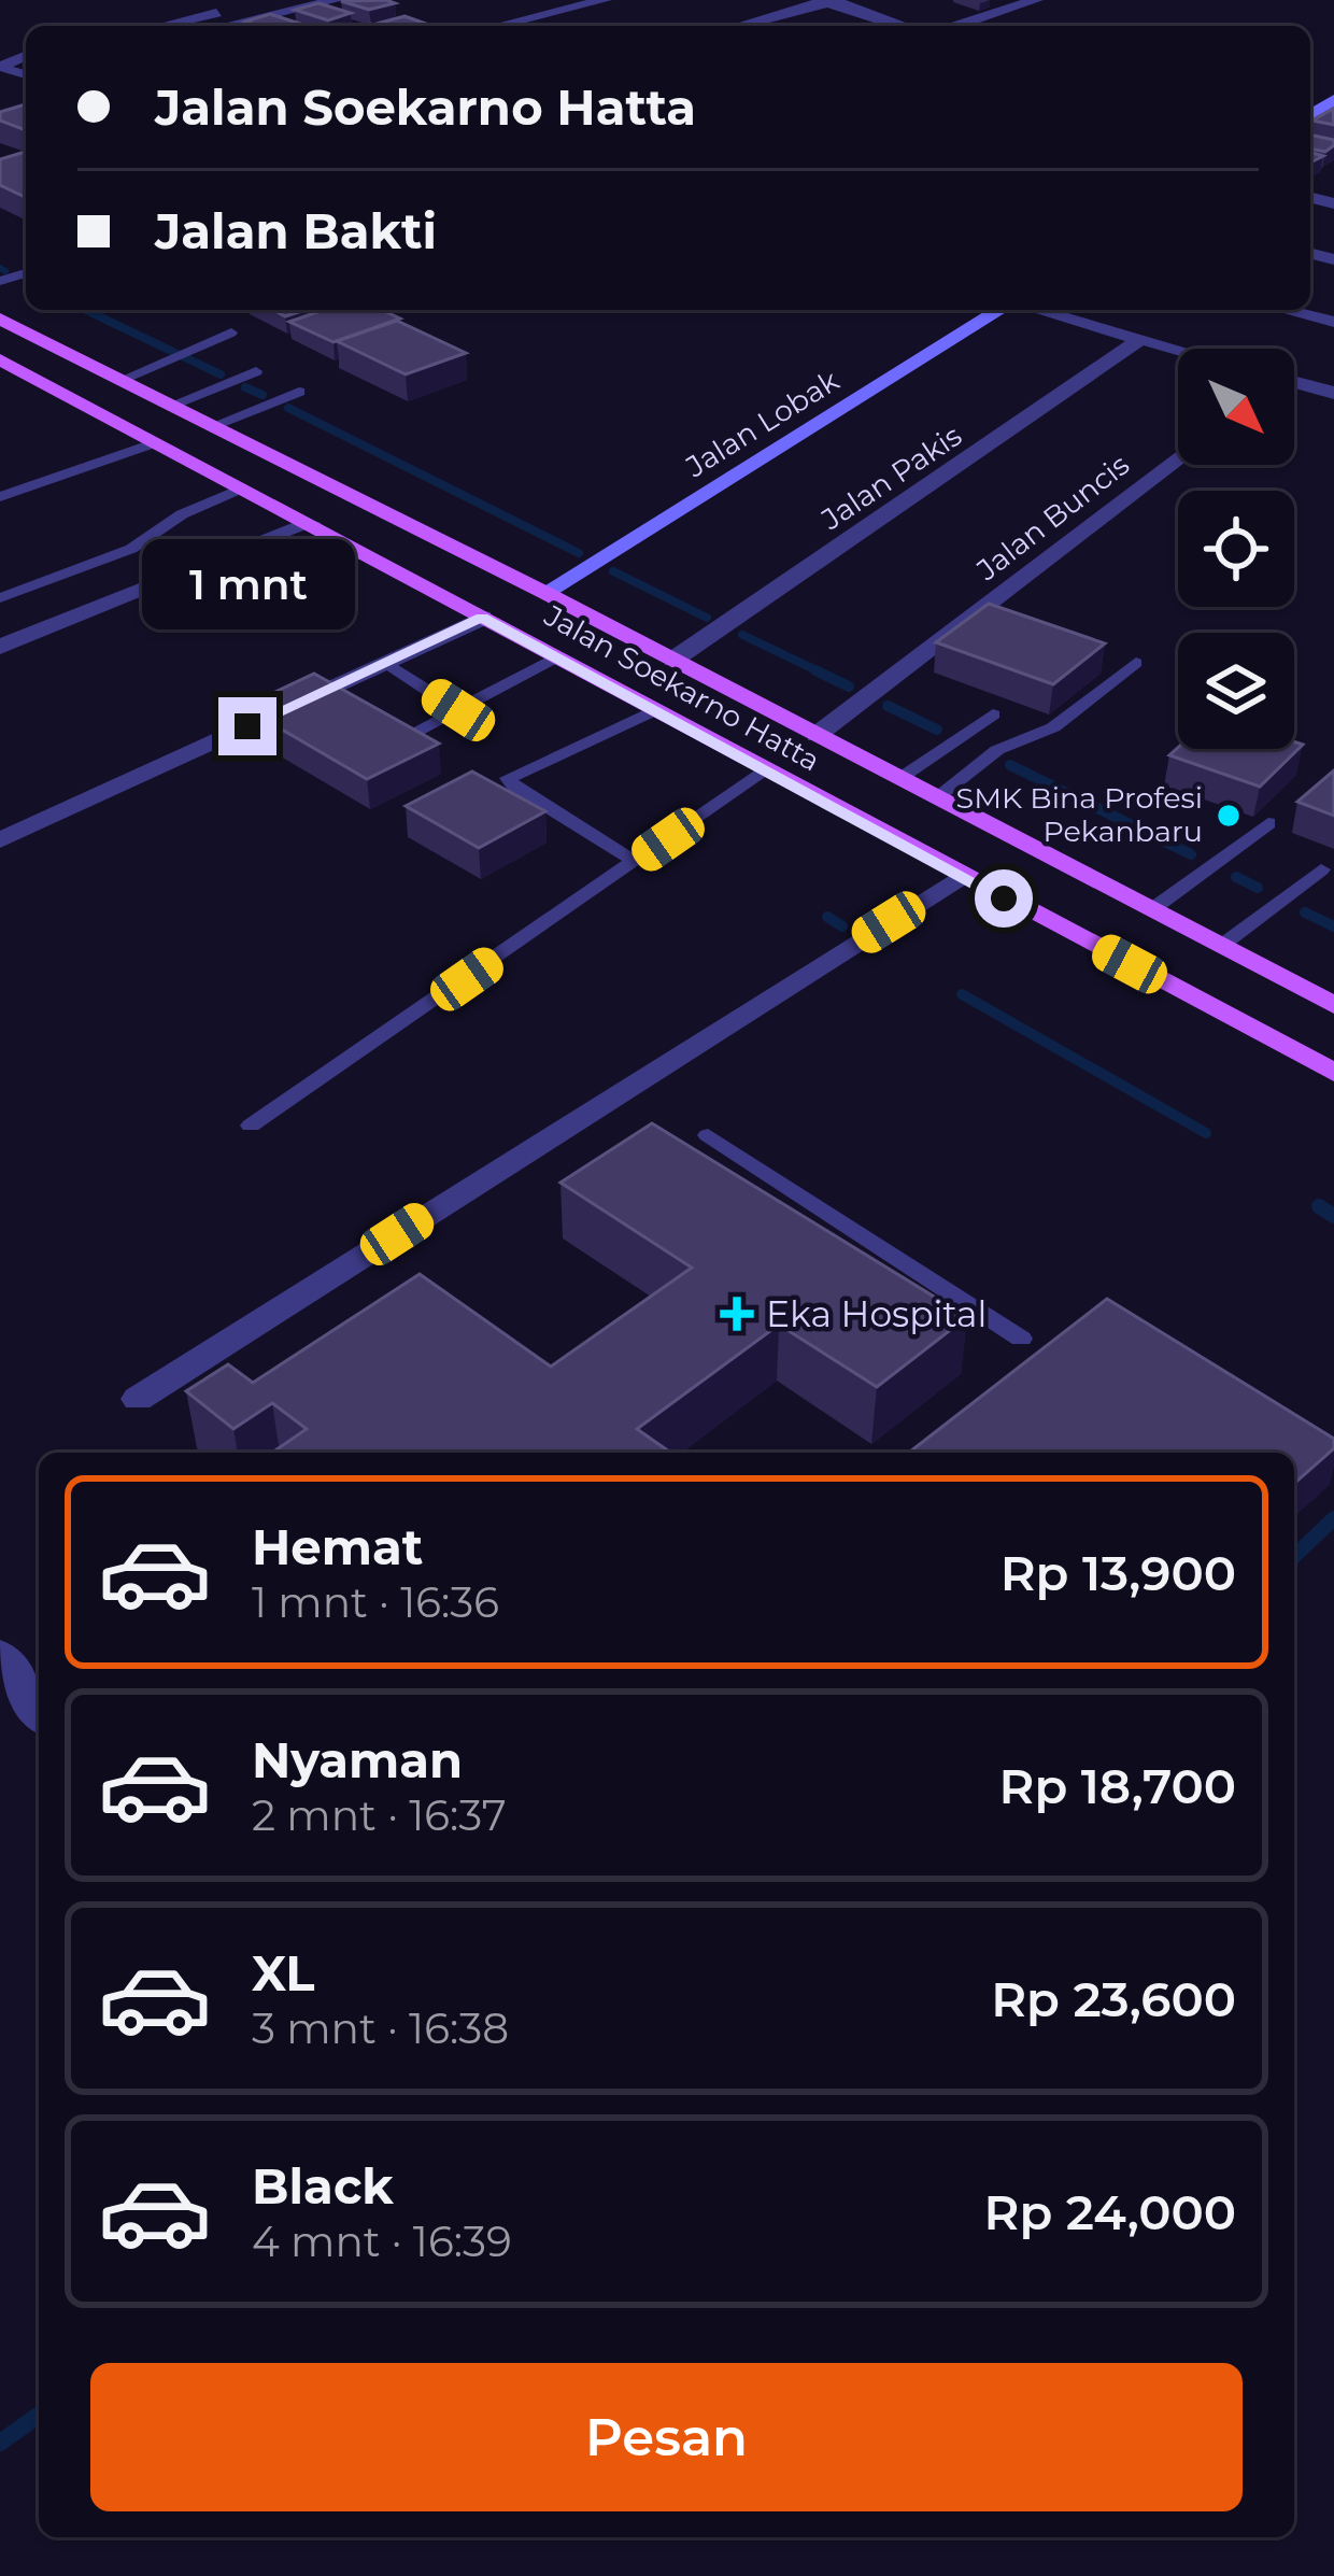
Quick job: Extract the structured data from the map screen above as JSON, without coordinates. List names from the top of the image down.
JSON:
{
  "streets": {
    "main road": ["Jalan Lobak", "Jalan Soekarno Hatta"],
    "street": ["Jalan Pakis", "Jalan Buncis"]
  },
  "crossings": [
    ["Jalan Lobak", "Jalan Soekarno Hatta"],
    ["Jalan Pakis", "Jalan Soekarno Hatta"],
    ["Jalan Buncis", "Jalan Soekarno Hatta"]
  ],
  "places": {
    "other": ["SMK Bina Profesi Pekanbaru"],
    "health": ["Eka Hospital"]
  },
  "north": "bottom right",
  "page": {
    "banner": ["Jalan Soekarno Hatta", "Jalan Bakti"],
    "bubble": "1 mnt",
    "list": [
      {
        "name": "Hemat",
        "note": "1 mnt · 16:36",
        "value": "Rp 13,900"
      },
      {
        "name": "Nyaman",
        "note": "2 mnt · 16:37",
        "value": "Rp 18,700"
      },
      {
        "name": "XL",
        "note": "3 mnt · 16:38",
        "value": "Rp 23,600"
      },
      {
        "name": "Black",
        "note": "4 mnt · 16:39",
        "value": "Rp 24,000"
      }
    ],
    "buttons": "Pesan"
  }
}
